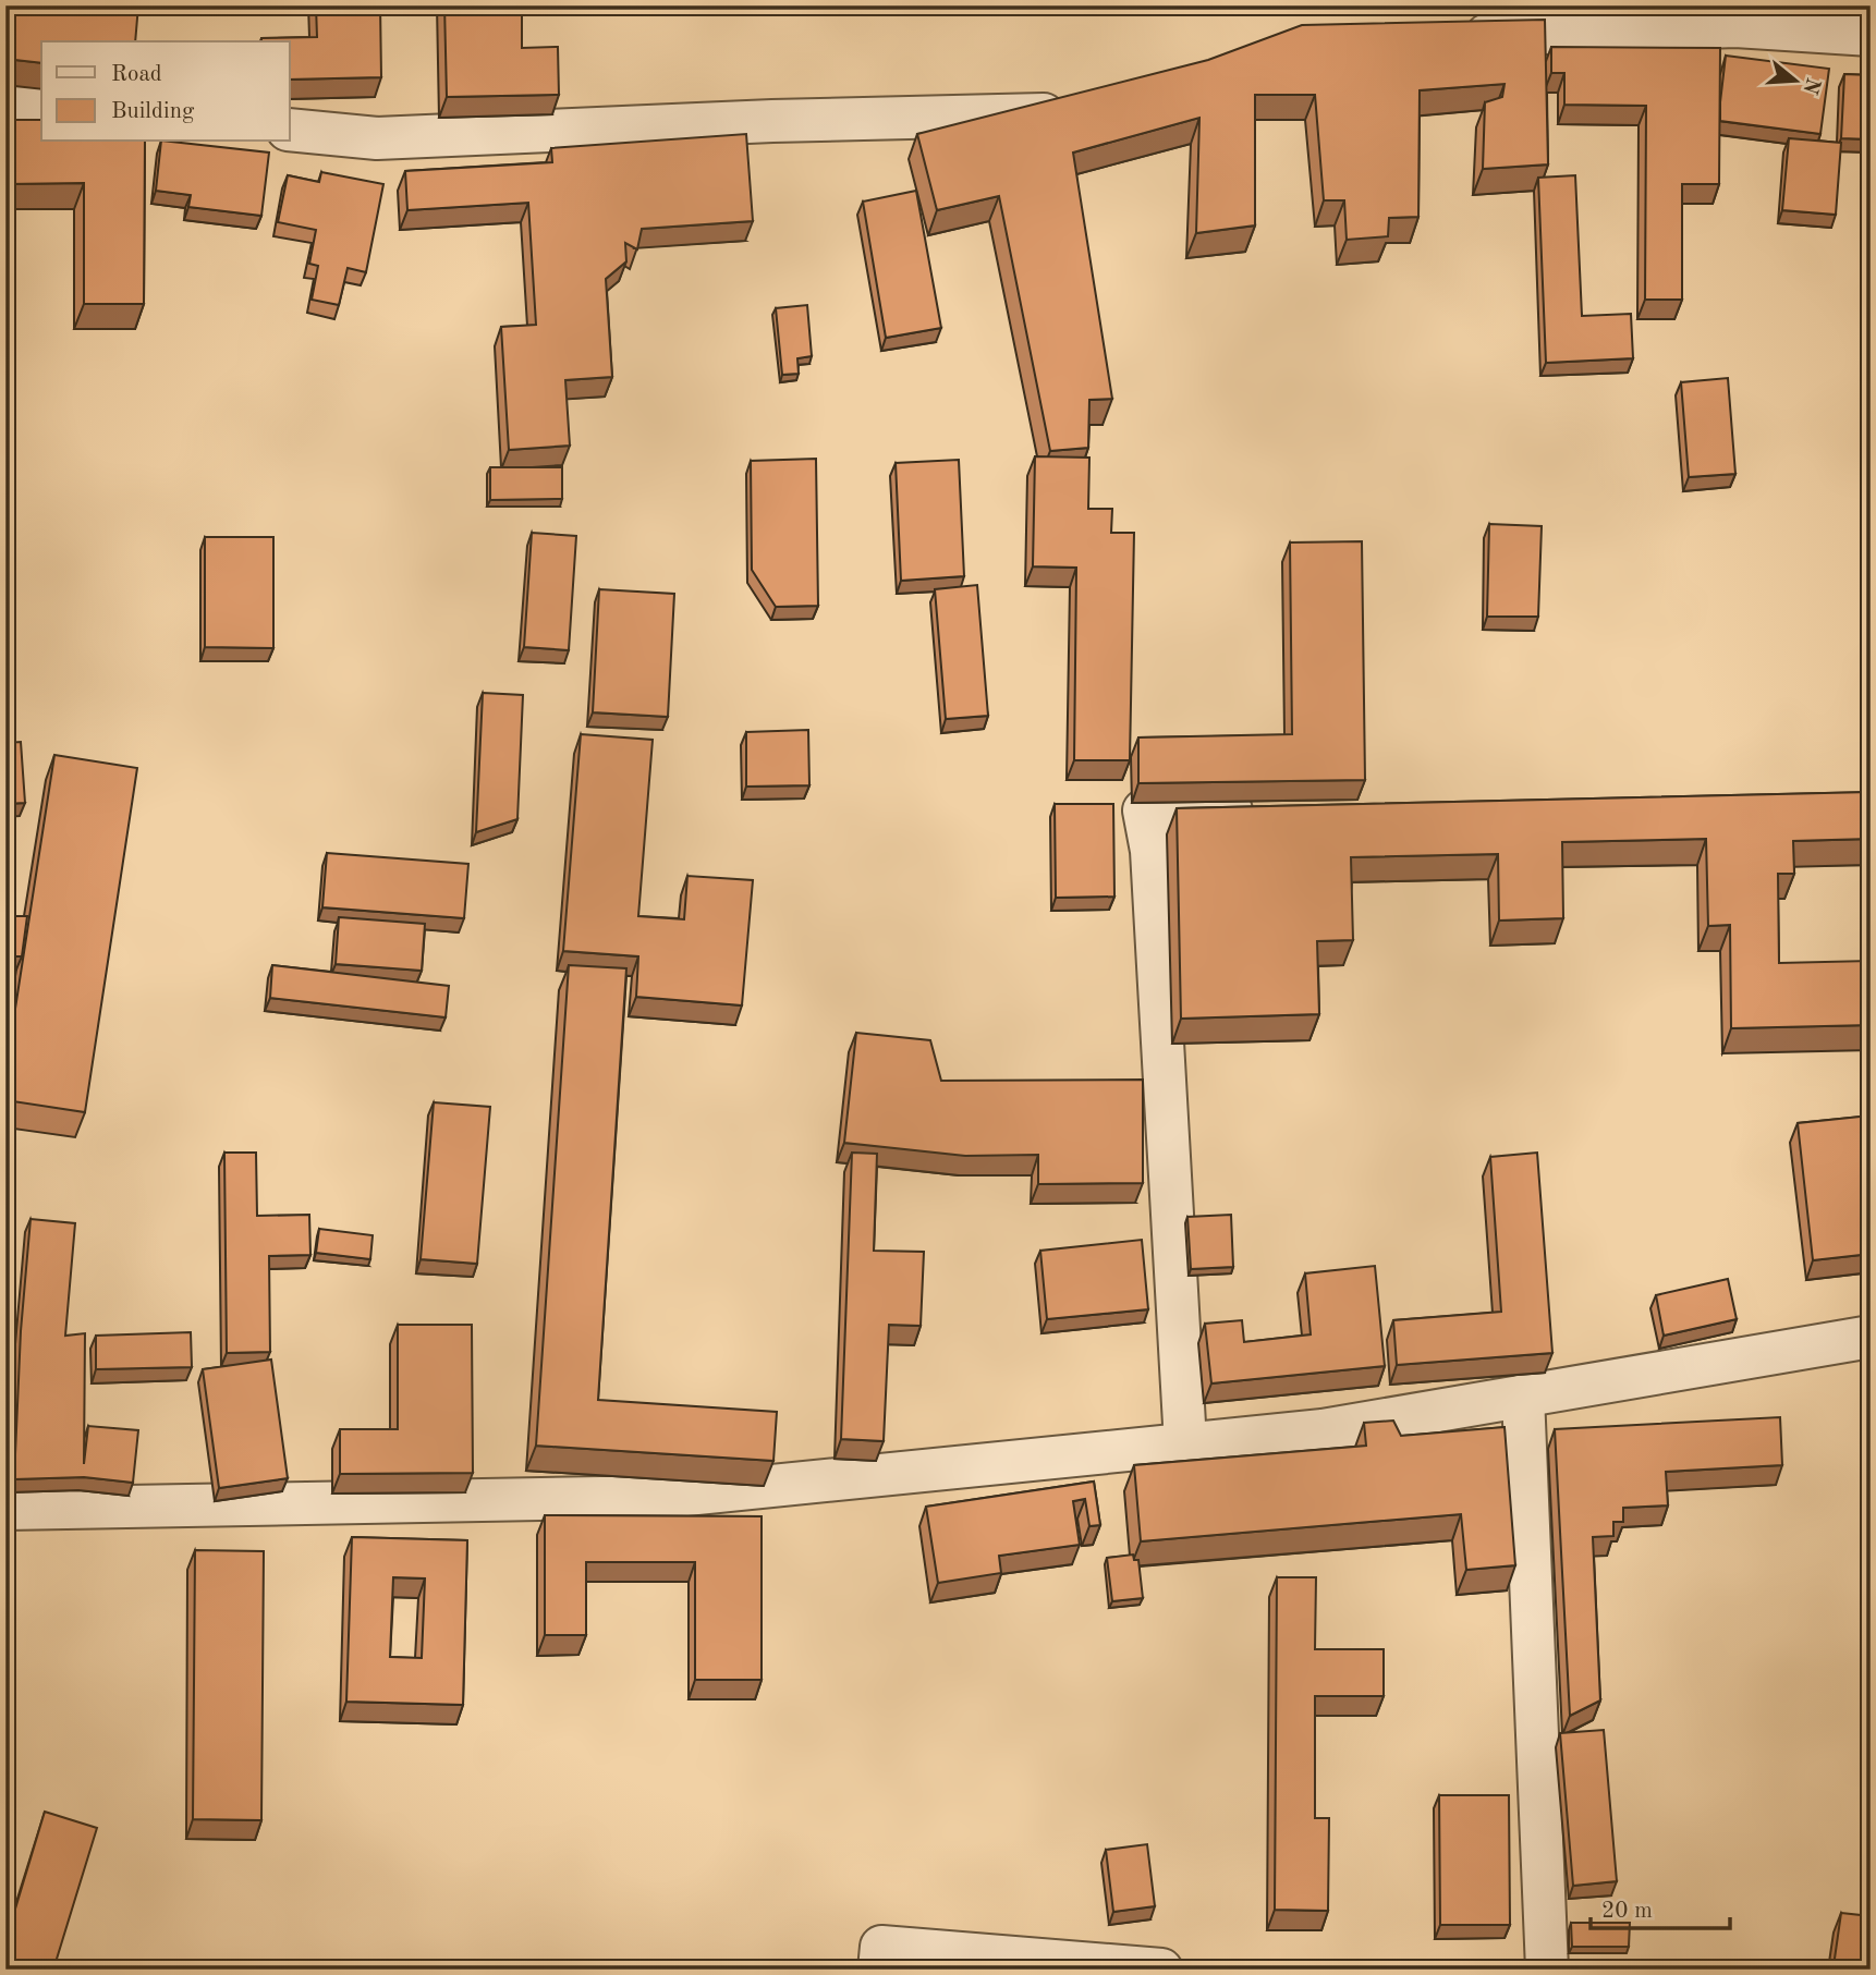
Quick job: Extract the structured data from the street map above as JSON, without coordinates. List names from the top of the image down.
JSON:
{
  "legend": ["Road", "Building"],
  "scale_bar": "20 m",
  "north": "right"
}
